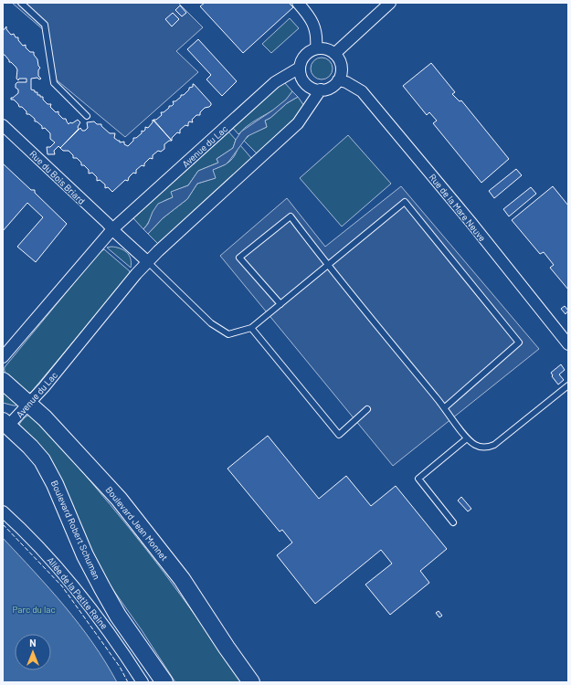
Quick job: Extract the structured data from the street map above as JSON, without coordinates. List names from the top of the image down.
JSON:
{
  "streets": {
    "main road": ["Boulevard Jean Monnet", "Boulevard Robert Schuman"],
    "street": [
      "Avenue du Lac",
      "Rue du Bois Briard",
      "Rue de la Mare Neuve",
      "Allée de la Petite Reine"
    ]
  },
  "crossings": [
    ["Avenue du Lac", "Rue du Bois Briard"],
    ["Avenue du Lac", "Rue de la Mare Neuve"],
    ["Avenue du Lac", "Boulevard Jean Monnet"],
    ["Avenue du Lac", "Boulevard Robert Schuman"]
  ],
  "parks": ["Parc du lac"],
  "north": "top"
}
